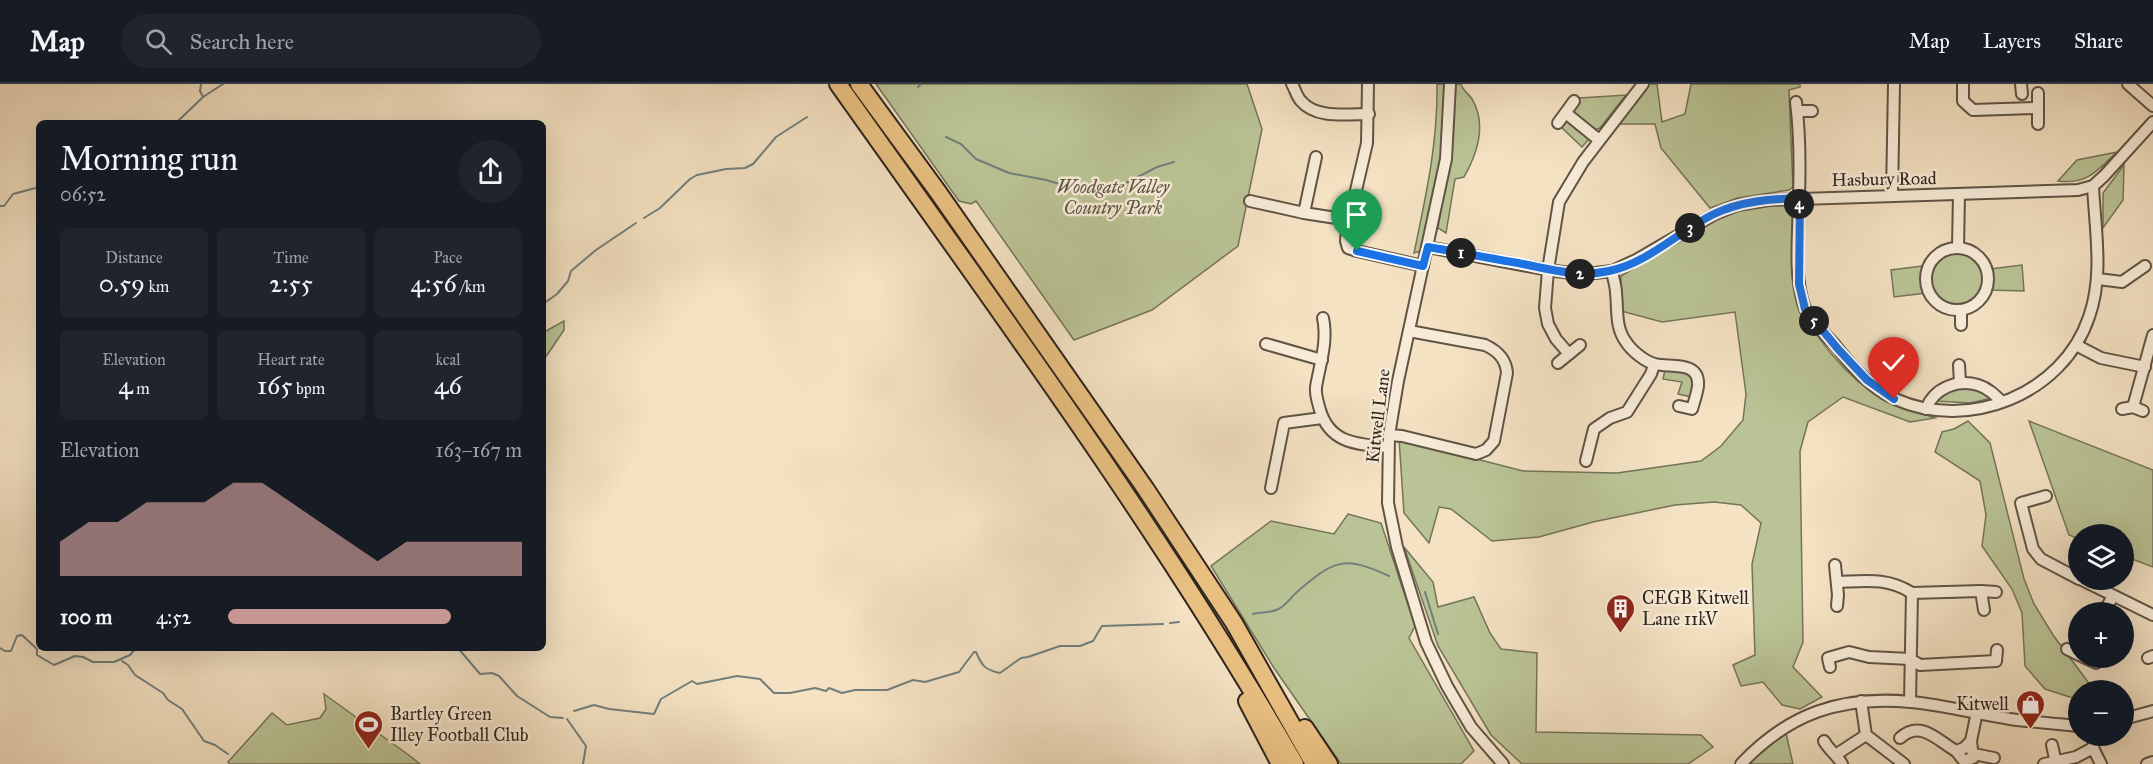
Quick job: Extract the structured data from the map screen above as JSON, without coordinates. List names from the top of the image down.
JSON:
{
  "streets": {
    "street": ["Hasbury Road", "Kitwell Lane"]
  },
  "crossings": [
    ["Hasbury Road", "Kitwell Lane"]
  ],
  "parks": ["Woodgate Valley Country Park"],
  "places": {
    "building": ["CEGB Kitwell Lane 11kV"],
    "shop": ["Kitwell"],
    "sports": ["Bartley Green Illey Football Club"]
  },
  "page": {
    "header": "Map",
    "search": "Search here",
    "nav": ["Map", "Layers", "Share"],
    "heading": ["Morning run", "06:52"],
    "pins": [
      "4",
      "3",
      "1",
      "2",
      "5"
    ],
    "stats": [
      ["Distance", "0.59 km"],
      ["Time", "2:55"],
      ["Pace", "4:56 /km"],
      ["Elevation", "4 m"],
      ["Heart rate", "165 bpm"],
      ["kcal", "46"]
    ],
    "chart": ["Elevation", "163–167 m"],
    "map_buttons": ["+", "−"],
    "list": [
      {
        "name": "100 m",
        "note": "4:52"
      }
    ]
  }
}
